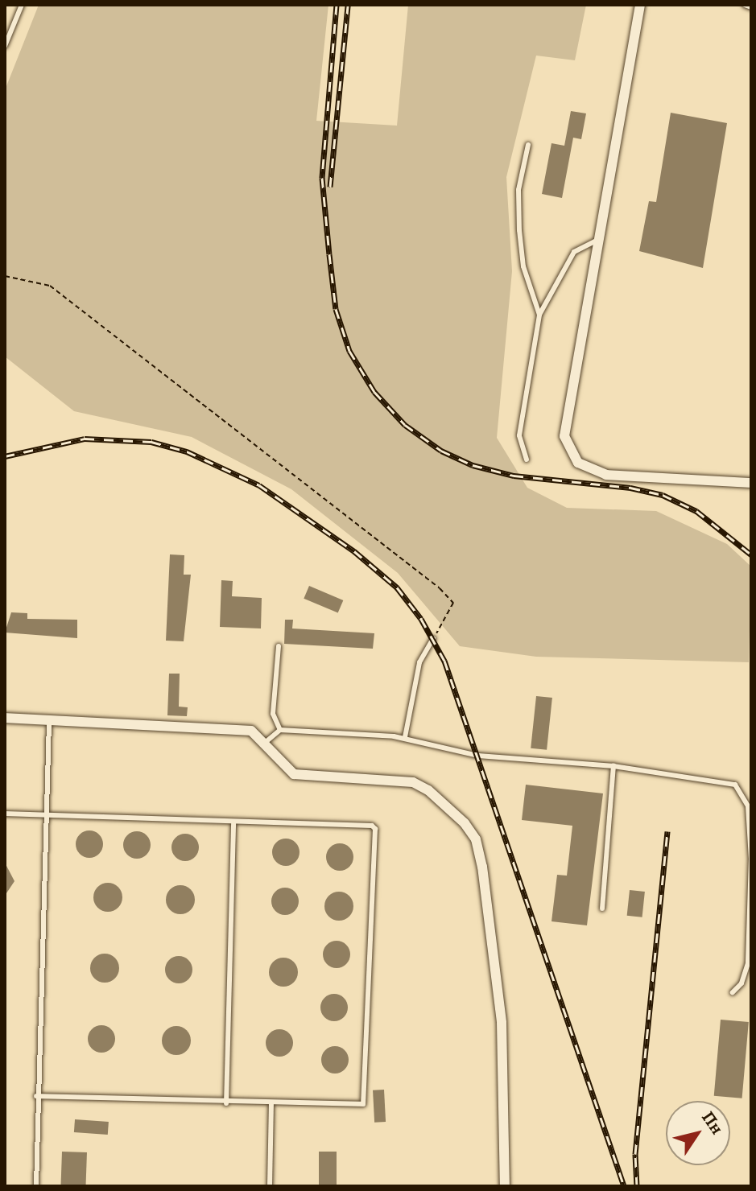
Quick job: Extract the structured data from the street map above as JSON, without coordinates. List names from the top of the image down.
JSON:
{
  "north": "top right"
}
